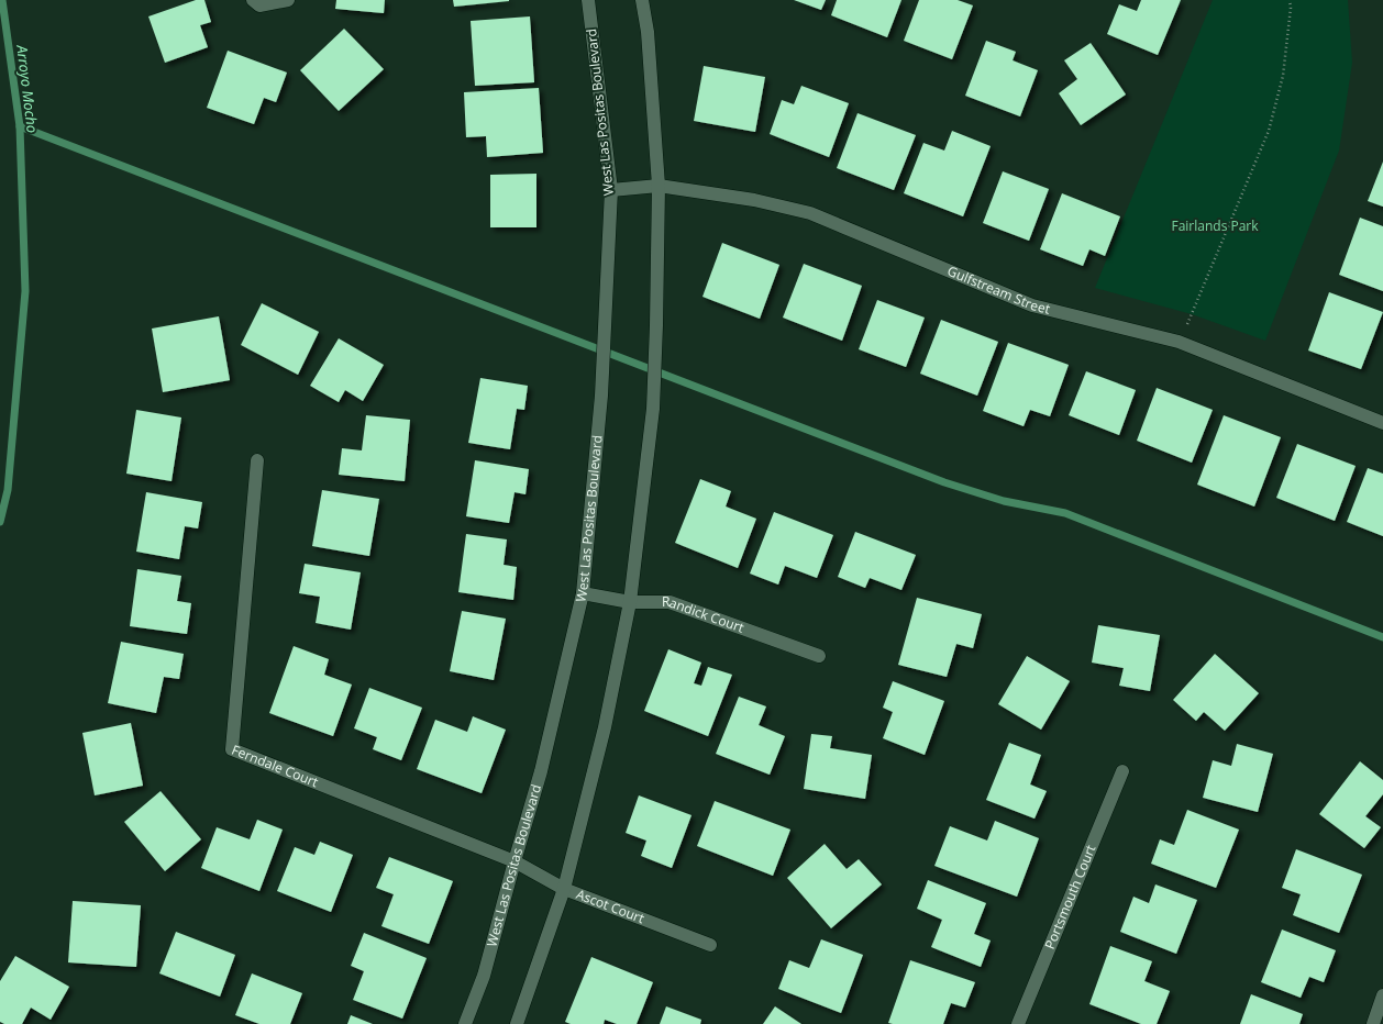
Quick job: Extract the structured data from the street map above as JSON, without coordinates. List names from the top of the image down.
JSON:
{
  "streets": {
    "street": [
      "West Las Positas Boulevard",
      "Gulfstream Street",
      "Randick Court",
      "Ferndale Court",
      "Portsmouth Court",
      "Ascot Court"
    ]
  },
  "crossings": [
    ["West Las Positas Boulevard", "Gulfstream Street"],
    ["West Las Positas Boulevard", "Randick Court"],
    ["West Las Positas Boulevard", "Ferndale Court"],
    ["West Las Positas Boulevard", "Ascot Court"],
    ["Ferndale Court", "Ascot Court"]
  ],
  "water": ["Arroyo Mocho"],
  "parks": ["Fairlands Park"]
}
